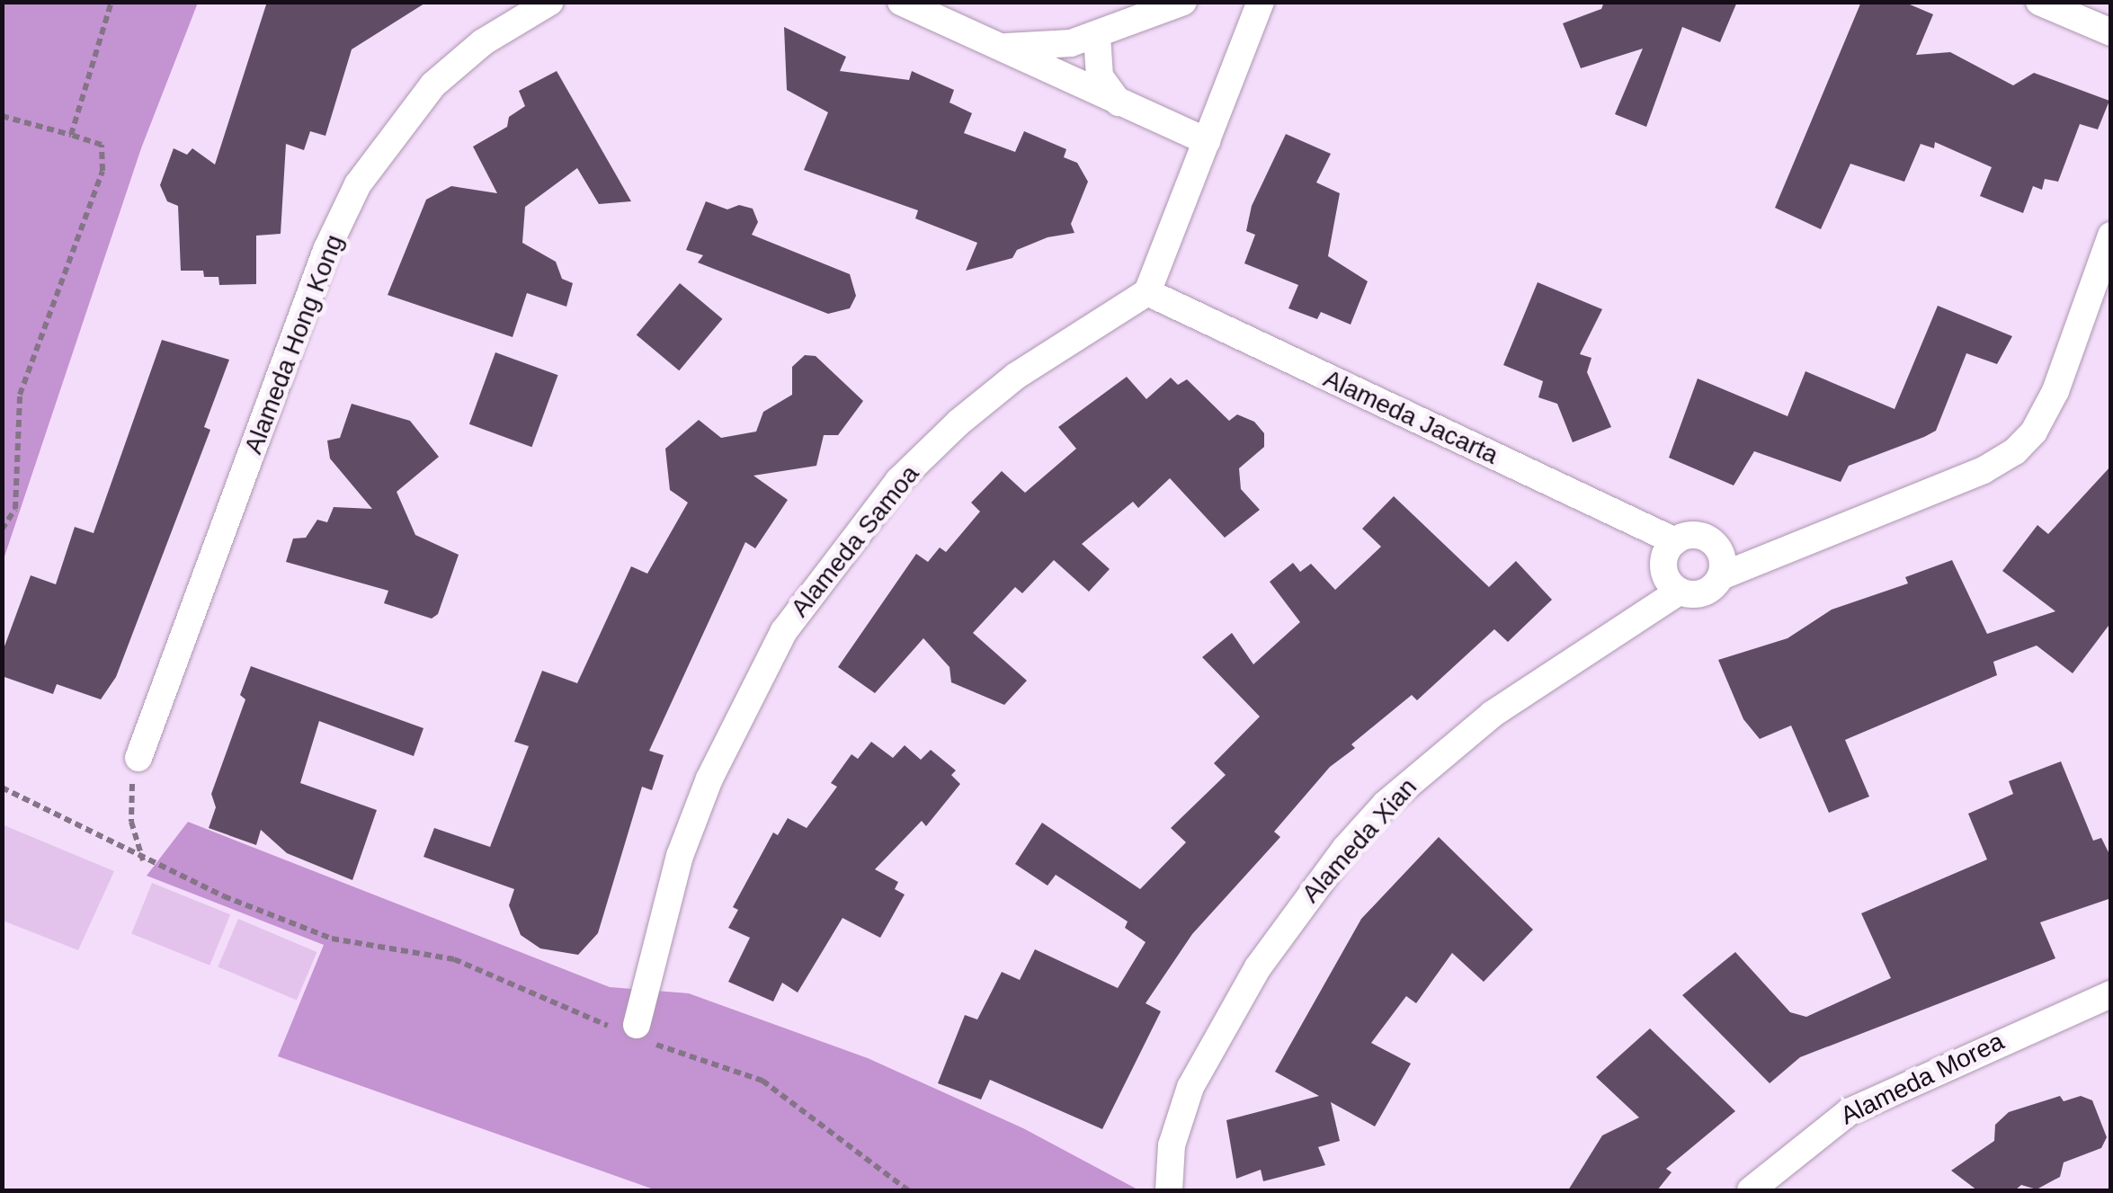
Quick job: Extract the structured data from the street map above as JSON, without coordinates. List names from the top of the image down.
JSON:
{
  "streets": {
    "street": [
      "Alameda Hong Kong",
      "Alameda Jacarta",
      "Alameda Samoa",
      "Alameda Xian",
      "Alameda Morea"
    ]
  },
  "crossings": [
    ["Alameda Jacarta", "Alameda Samoa"],
    ["Alameda Jacarta", "Alameda Xian"]
  ]
}
